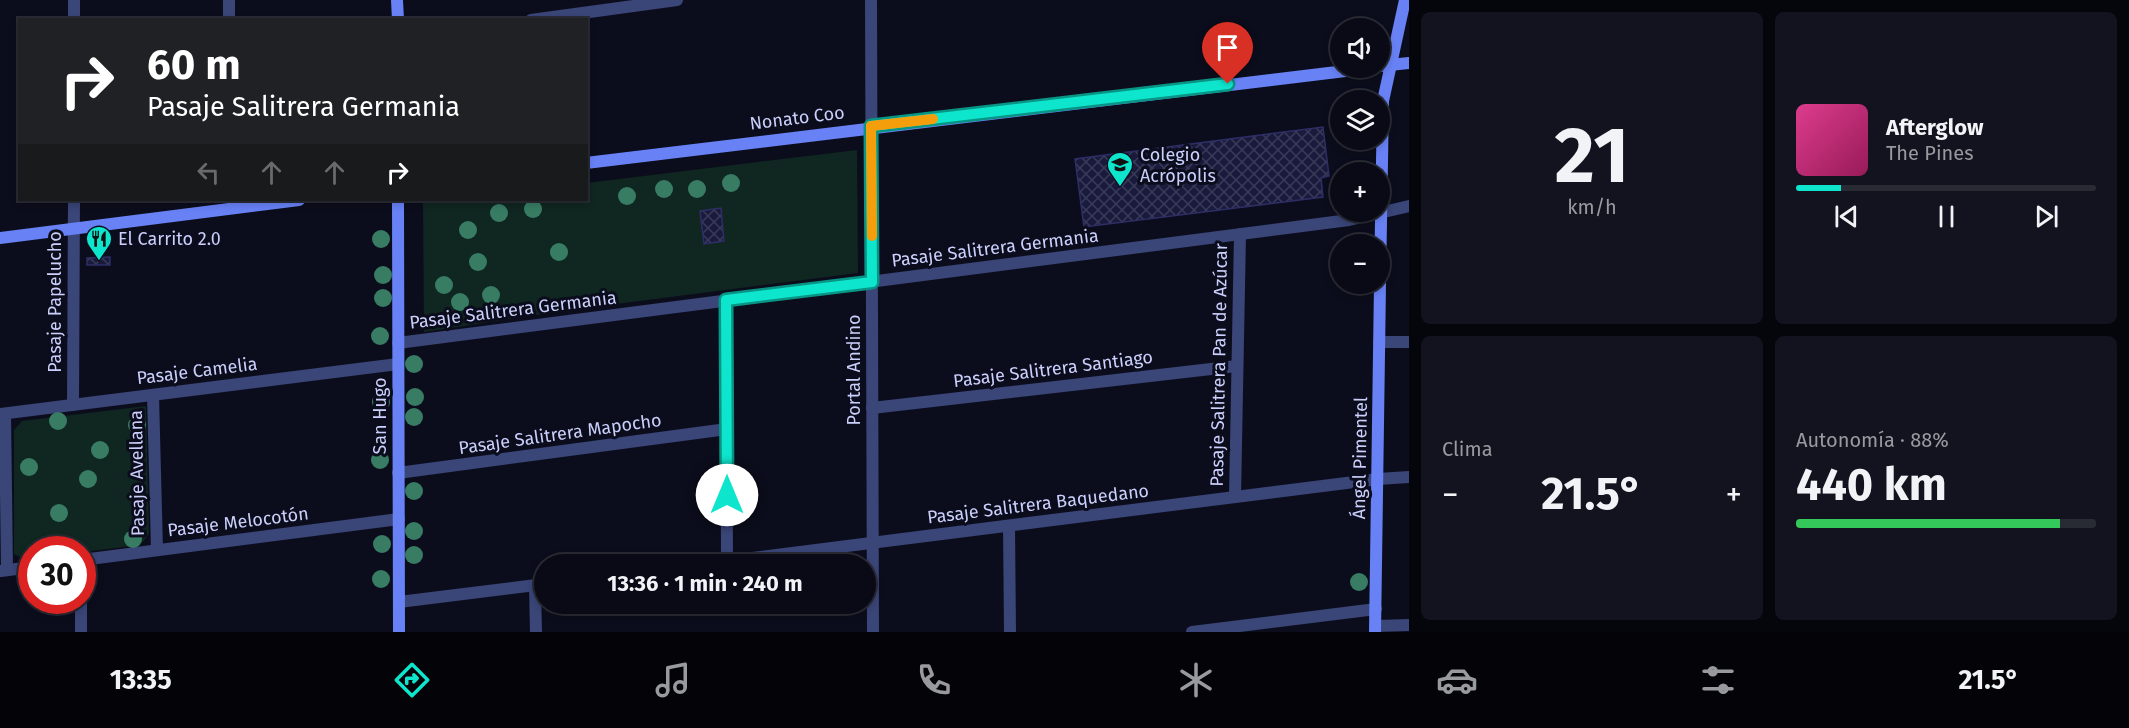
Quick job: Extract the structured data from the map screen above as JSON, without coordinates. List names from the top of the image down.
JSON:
{
  "streets": {
    "street": [
      "Nonato Coo",
      "Pasaje Salitrera Germania",
      "Pasaje Papelucho",
      "Pasaje Salitrera Pan de Azúcar",
      "Pasaje Salitrera Santiago",
      "Portal Andino",
      "Pasaje Camelia",
      "San Hugo",
      "Pasaje Salitrera Mapocho",
      "Ángel Pimentel",
      "Pasaje Avellana",
      "Pasaje Salitrera Baquedano",
      "Pasaje Melocotón"
    ]
  },
  "crossings": [
    ["Nonato Coo", "Portal Andino"],
    ["Pasaje Salitrera Germania", "Pasaje Salitrera Pan de Azúcar"],
    ["Pasaje Salitrera Germania", "Portal Andino"],
    ["Pasaje Salitrera Germania", "San Hugo"],
    ["Pasaje Papelucho", "Pasaje Camelia"],
    ["Pasaje Salitrera Pan de Azúcar", "Pasaje Salitrera Santiago"],
    ["Pasaje Salitrera Pan de Azúcar", "Pasaje Salitrera Baquedano"],
    ["Pasaje Salitrera Santiago", "Portal Andino"],
    ["Portal Andino", "Pasaje Salitrera Baquedano"],
    ["Pasaje Camelia", "San Hugo"],
    ["Pasaje Camelia", "Pasaje Avellana"],
    ["San Hugo", "Pasaje Salitrera Mapocho"],
    ["San Hugo", "Pasaje Melocotón"],
    ["Ángel Pimentel", "Pasaje Salitrera Baquedano"],
    ["Pasaje Avellana", "Pasaje Melocotón"]
  ],
  "places": {
    "school or university": ["Colegio Acrópolis"],
    "restaurant": ["El Carrito 2.0"]
  },
  "page": {
    "tile": [
      ["21", "km/h"],
      "Clima",
      ["Autonomía · 88%", "440 km"]
    ],
    "map_buttons": ["+", "−"],
    "turn": ["60 m", "Pasaje Salitrera Germania"],
    "song": ["Afterglow", "The Pines"],
    "heat": ["−", "21.5°", "+"],
    "limit": "30",
    "trip": "13:36 · 1 min · 240 m",
    "tabs": ["13:35", "21.5°"]
  }
}
